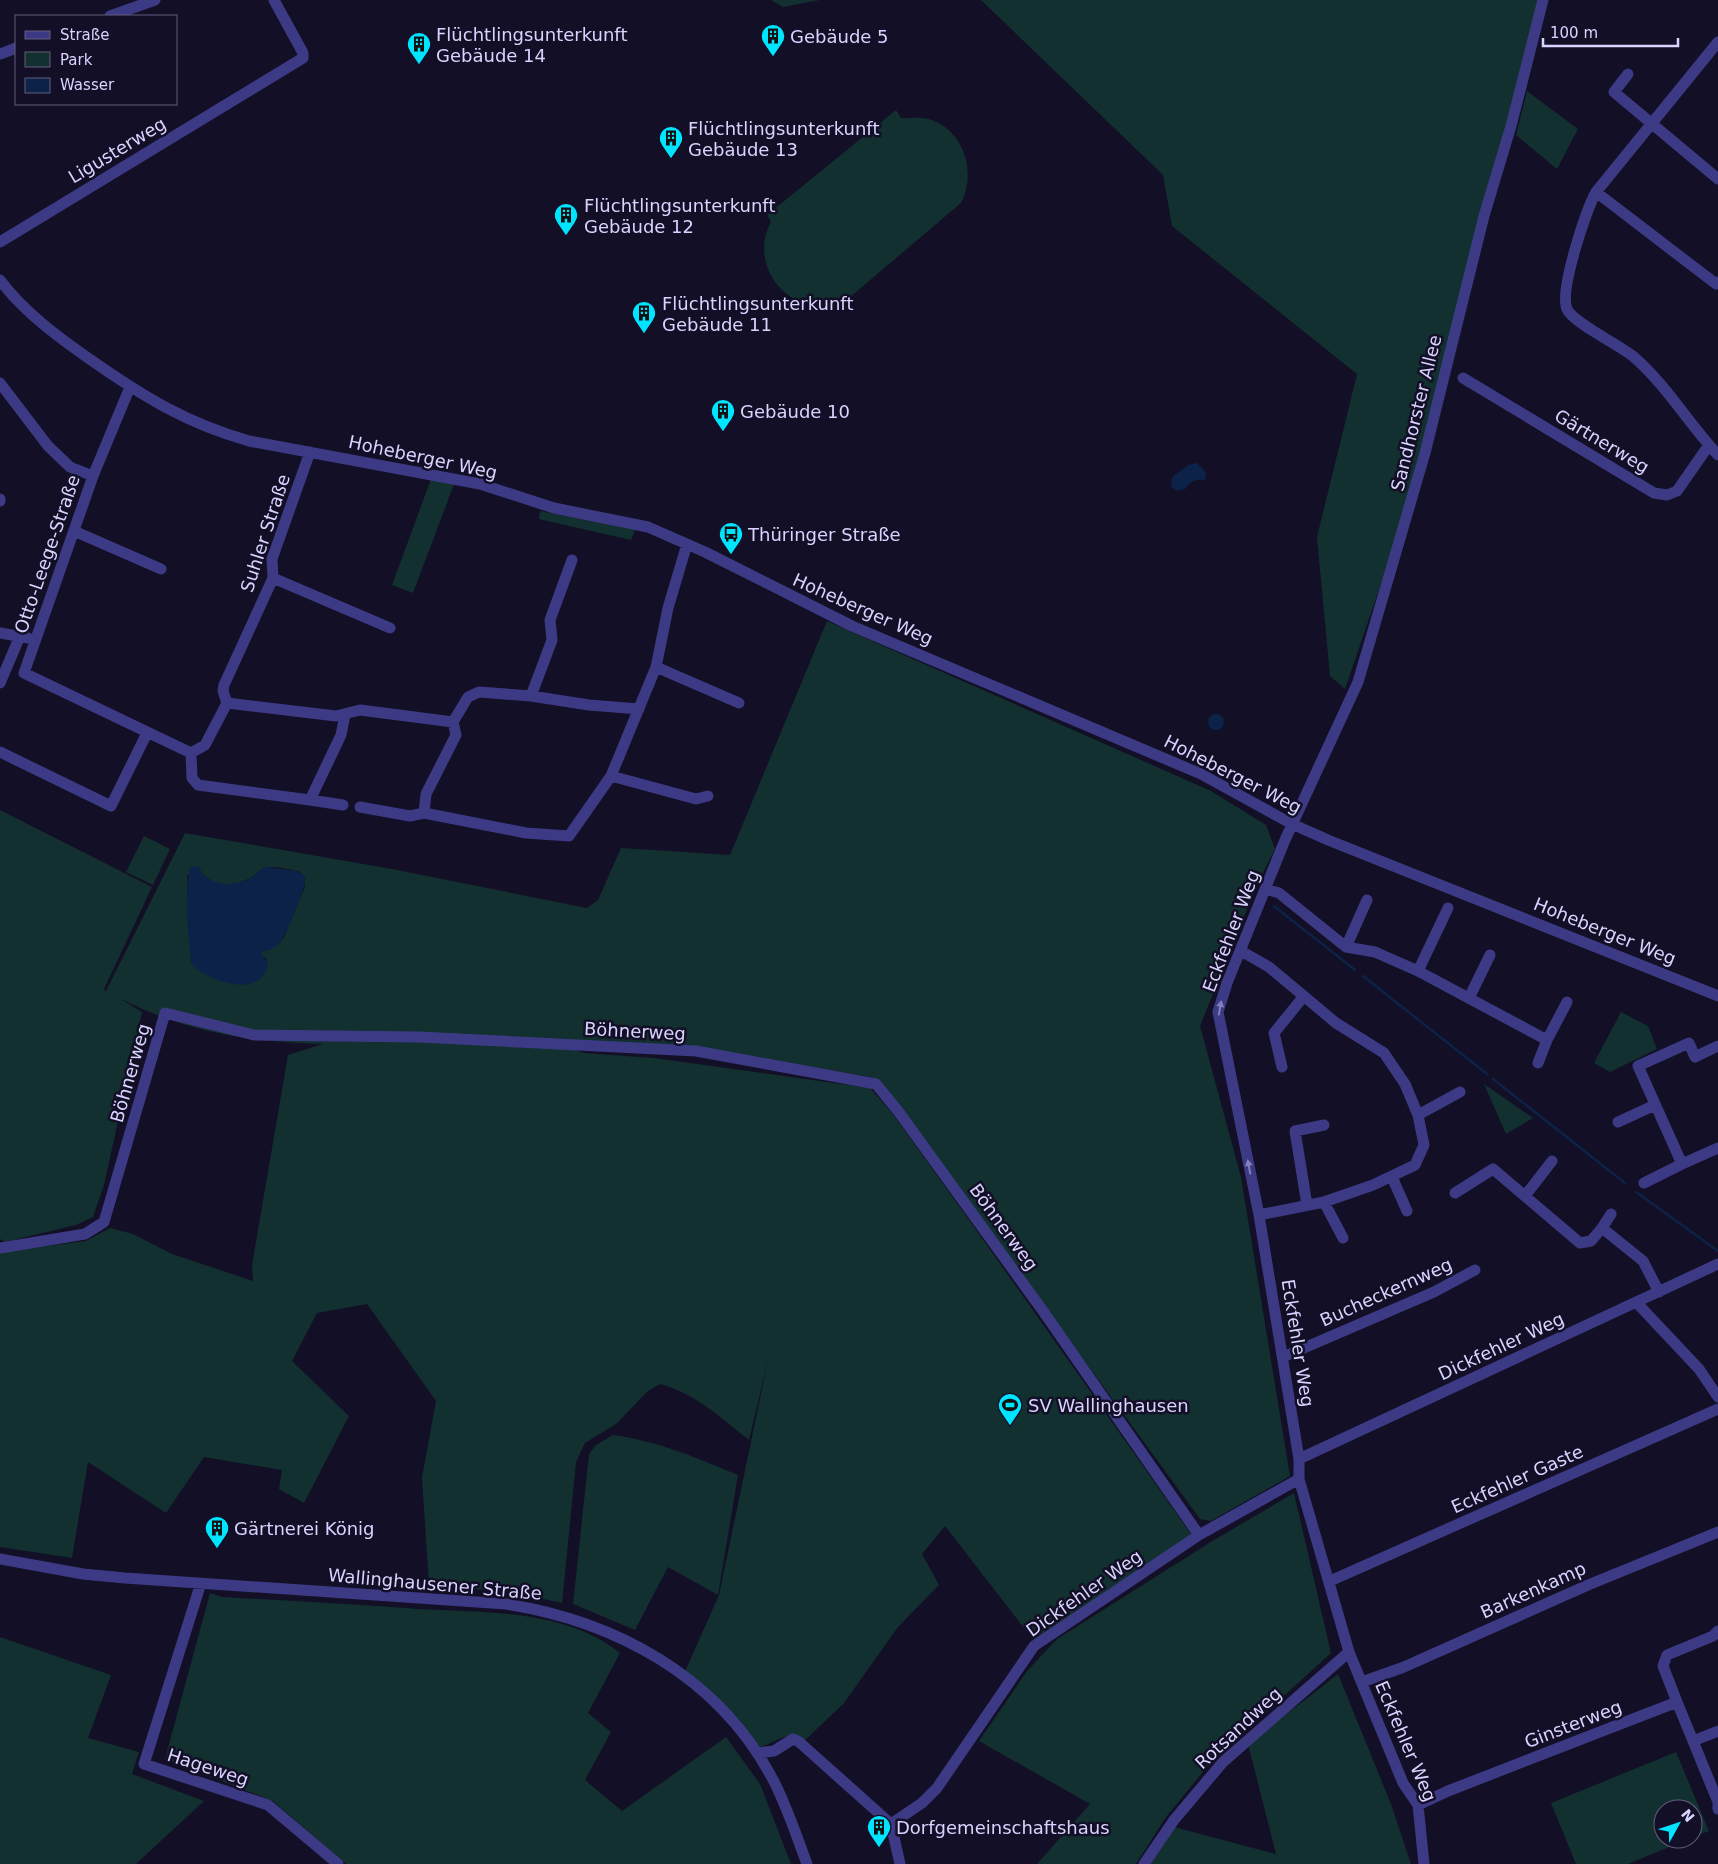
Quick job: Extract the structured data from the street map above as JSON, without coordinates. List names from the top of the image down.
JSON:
{
  "streets": {
    "street": [
      "Ligusterweg",
      "Sandhorster Allee",
      "Gärtnerweg",
      "Hoheberger Weg",
      "Suhler Straße",
      "Otto-Leege-Straße",
      "Eckfehler Weg",
      "Böhnerweg",
      "Bucheckernweg",
      "Dickfehler Weg",
      "Eckfehler Gaste",
      "Wallinghausener Straße",
      "Barkenkamp",
      "Ginsterweg",
      "Rotsandweg",
      "Hageweg"
    ]
  },
  "crossings": [
    ["Sandhorster Allee", "Hoheberger Weg"],
    ["Sandhorster Allee", "Eckfehler Weg"],
    ["Hoheberger Weg", "Suhler Straße"],
    ["Hoheberger Weg", "Otto-Leege-Straße"],
    ["Hoheberger Weg", "Eckfehler Weg"],
    ["Eckfehler Weg", "Bucheckernweg"],
    ["Eckfehler Weg", "Dickfehler Weg"],
    ["Eckfehler Weg", "Eckfehler Gaste"],
    ["Eckfehler Weg", "Barkenkamp"],
    ["Eckfehler Weg", "Ginsterweg"],
    ["Eckfehler Weg", "Rotsandweg"],
    ["Böhnerweg", "Dickfehler Weg"],
    ["Wallinghausener Straße", "Hageweg"]
  ],
  "places": {
    "building": [
      "Gebäude 5",
      "Flüchtlingsunterkunft Gebäude 14",
      "Flüchtlingsunterkunft Gebäude 13",
      "Flüchtlingsunterkunft Gebäude 12",
      "Flüchtlingsunterkunft Gebäude 11",
      "Gebäude 10",
      "Gärtnerei König",
      "Dorfgemeinschaftshaus"
    ],
    "bus stop": ["Thüringer Straße"],
    "sports": ["SV Wallinghausen"]
  },
  "legend": ["Straße", "Park", "Wasser"],
  "scale_bar": "100 m",
  "north": "top right"
}
